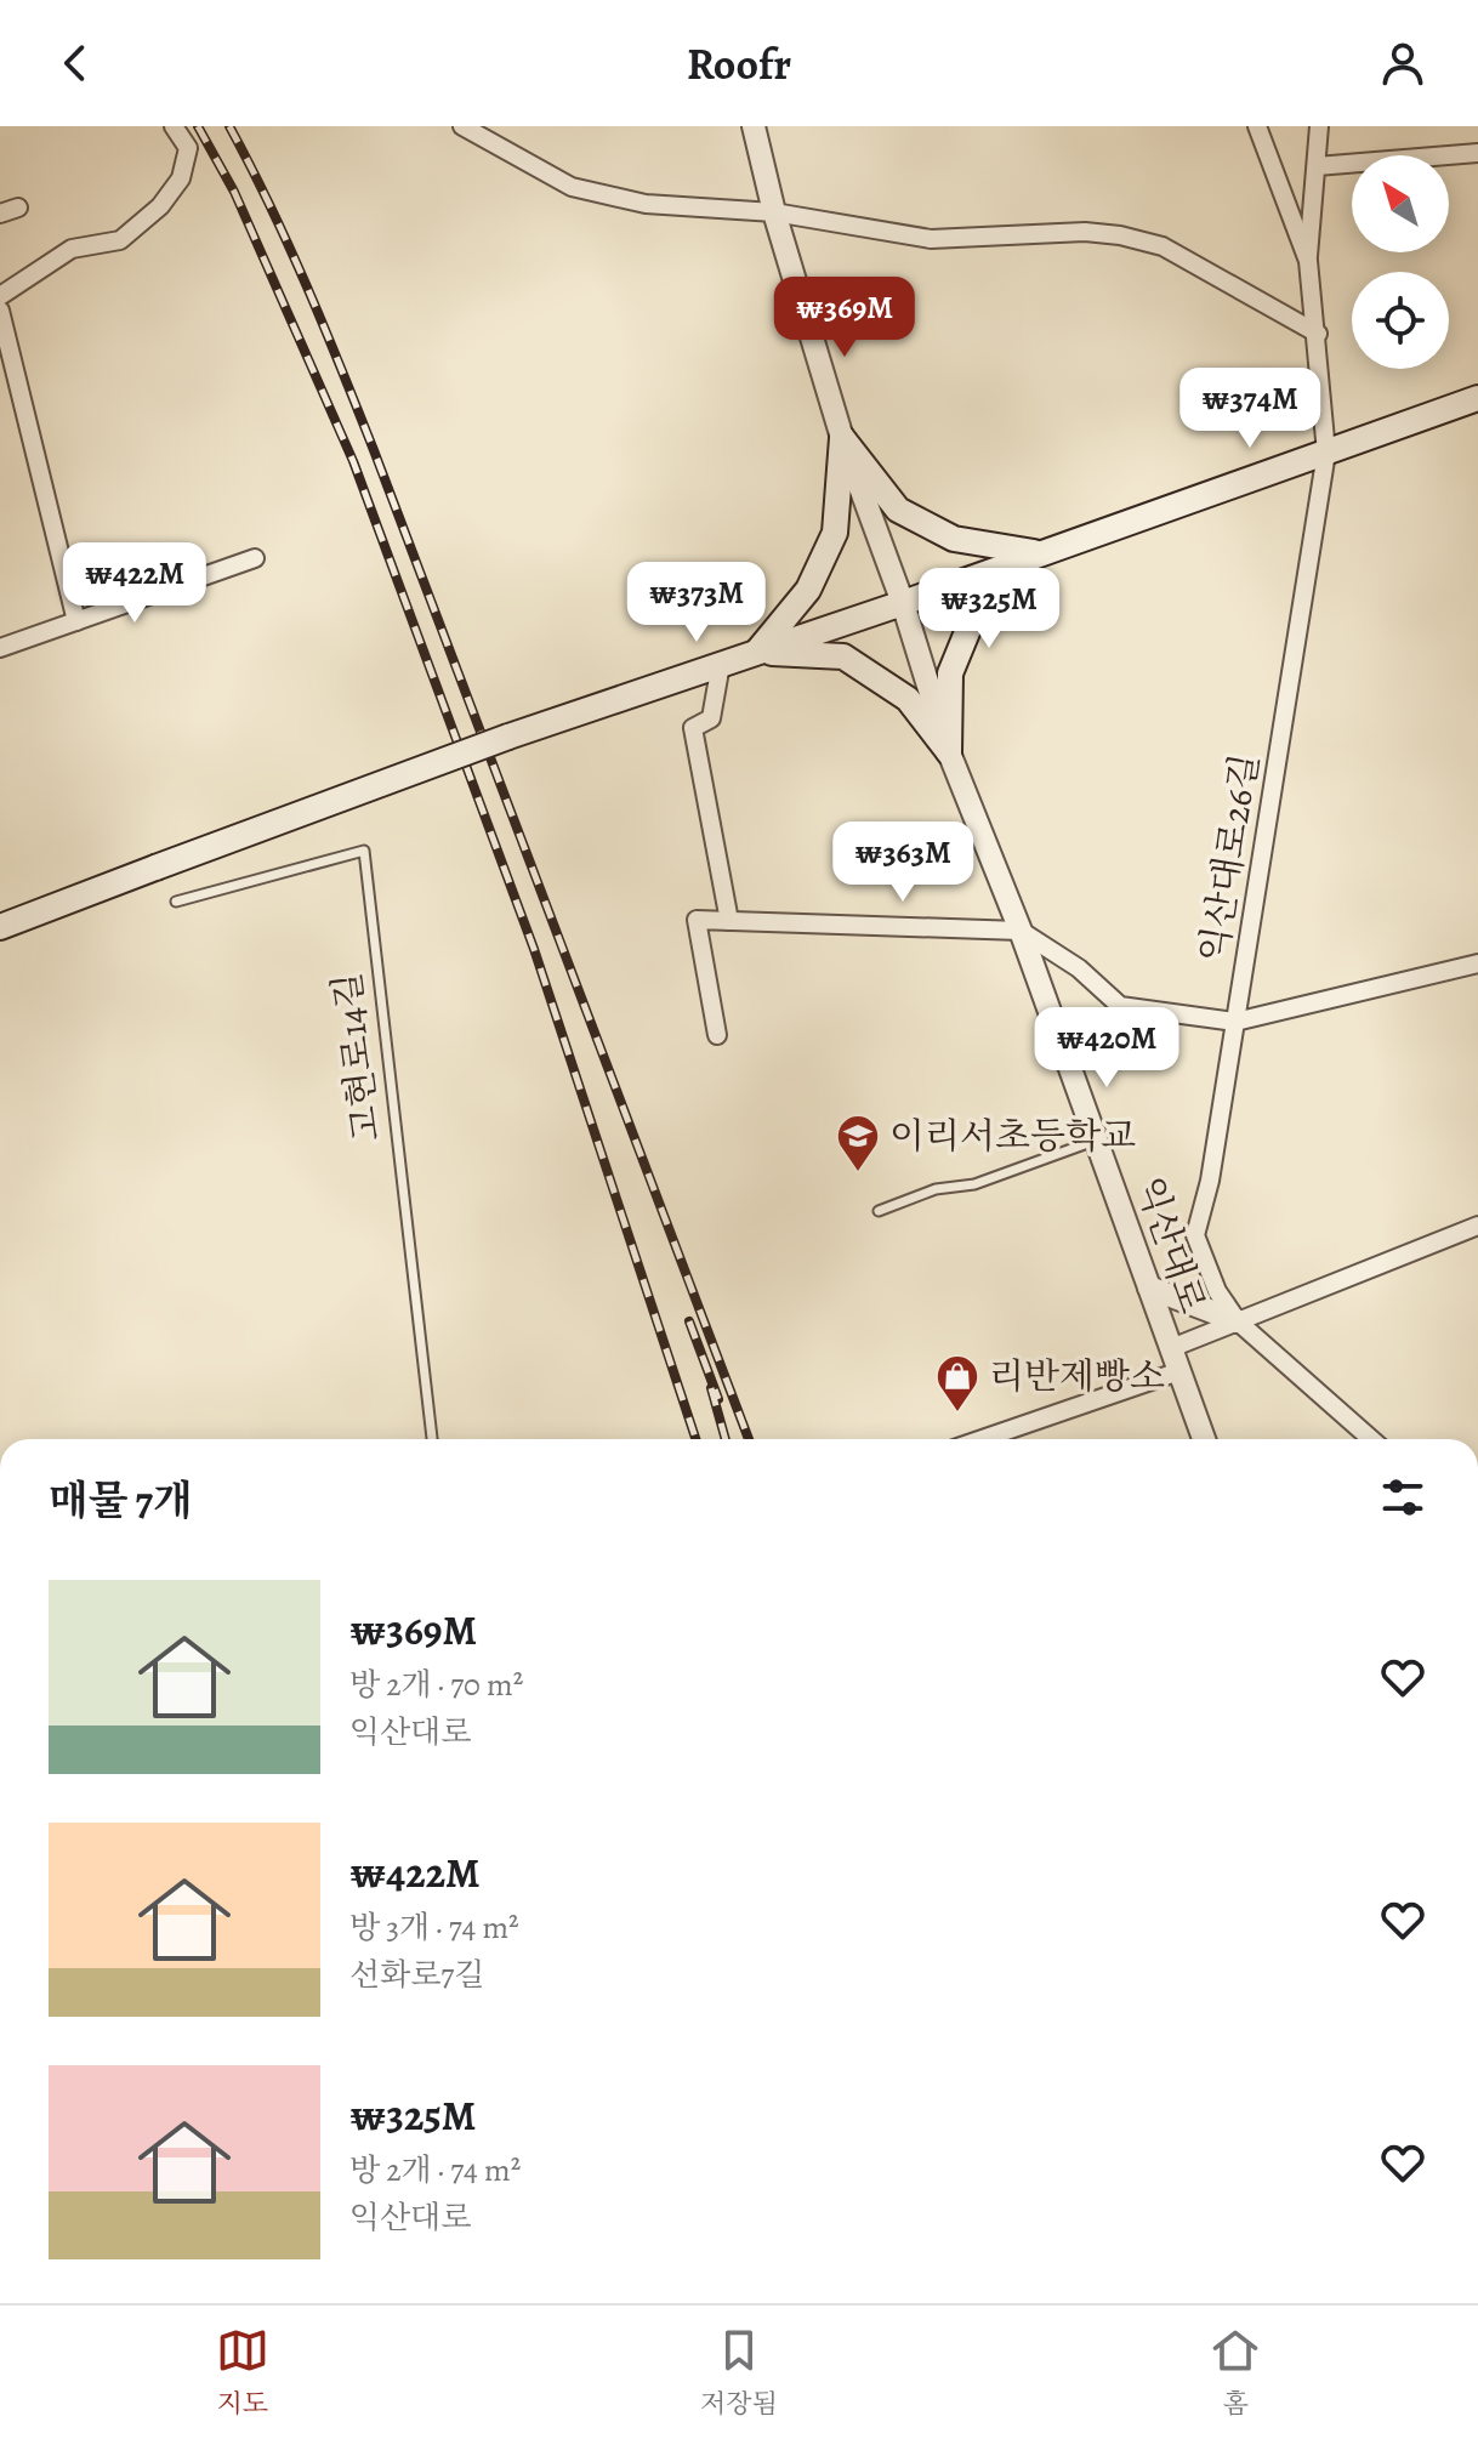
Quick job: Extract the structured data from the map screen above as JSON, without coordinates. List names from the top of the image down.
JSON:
{
  "streets": {
    "street": ["익산대로26길", "익산대로"],
    "lane": ["고현로14길"]
  },
  "places": {
    "school or university": ["이리서초등학교"],
    "shop": ["리반제빵소"]
  },
  "north": "top left",
  "page": {
    "header": "Roofr",
    "price": [
      "₩369M",
      "₩374M",
      "₩422M",
      "₩373M",
      "₩325M",
      "₩363M",
      "₩420M"
    ],
    "heading": "매물 7개",
    "list": [
      {
        "name": "₩369M",
        "note": "방 2개 · 70 m² · 익산대로"
      },
      {
        "name": "₩422M",
        "note": "방 3개 · 74 m² · 선화로7길"
      },
      {
        "name": "₩325M",
        "note": "방 2개 · 74 m² · 익산대로"
      }
    ],
    "tabs": ["지도", "저장됨", "홈"]
  }
}
